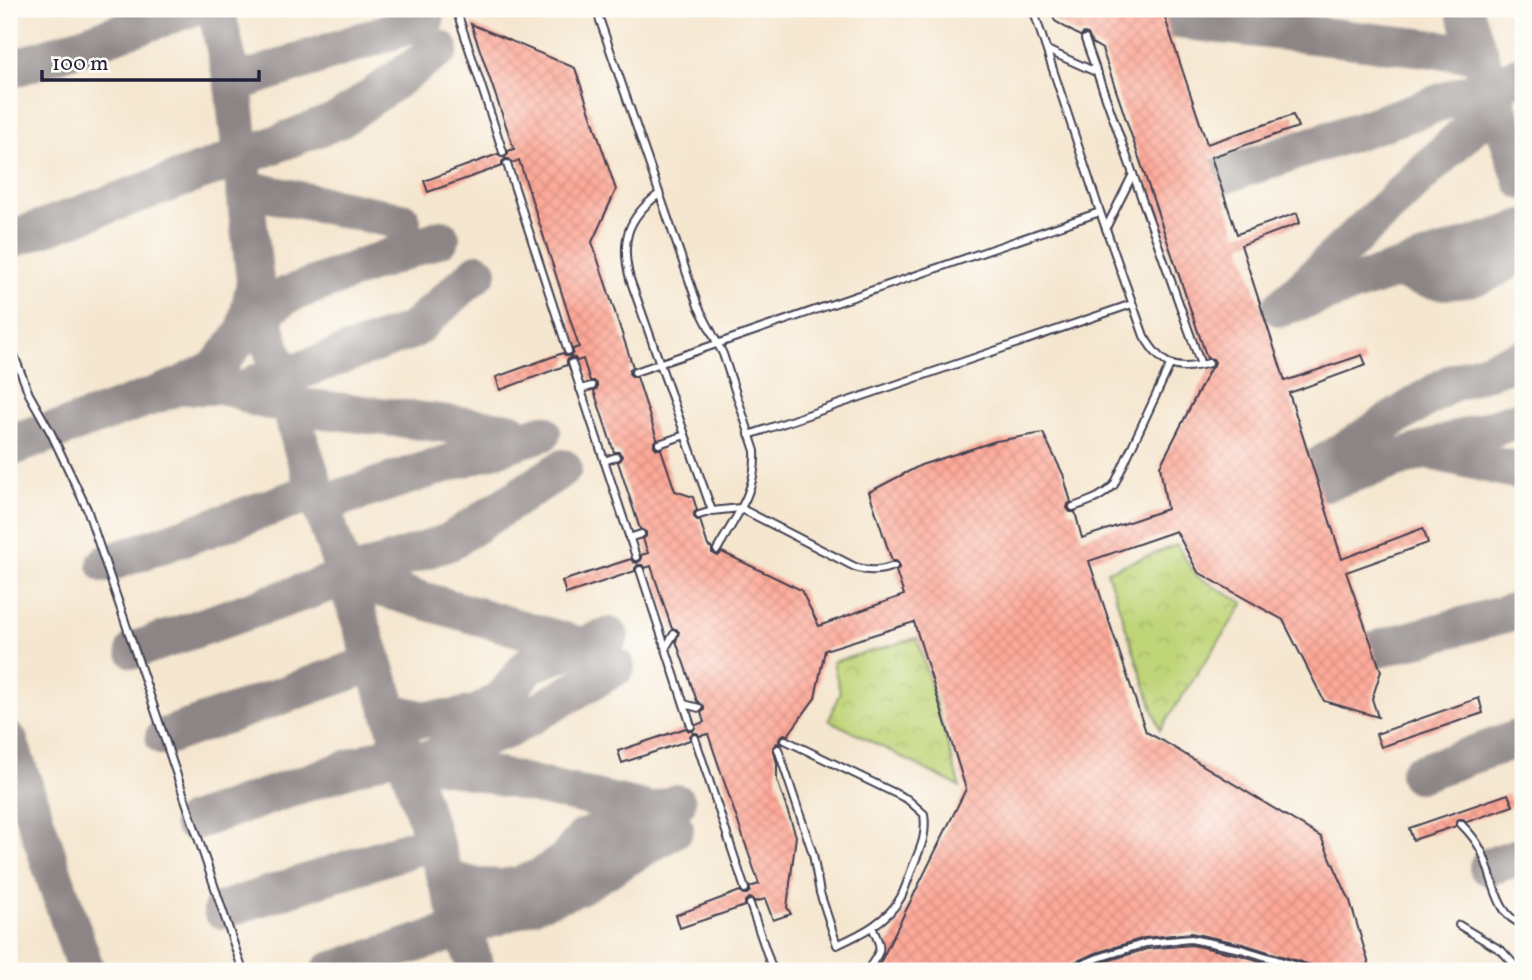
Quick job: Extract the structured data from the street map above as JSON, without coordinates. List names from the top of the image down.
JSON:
{
  "scale_bar": "100 m"
}
